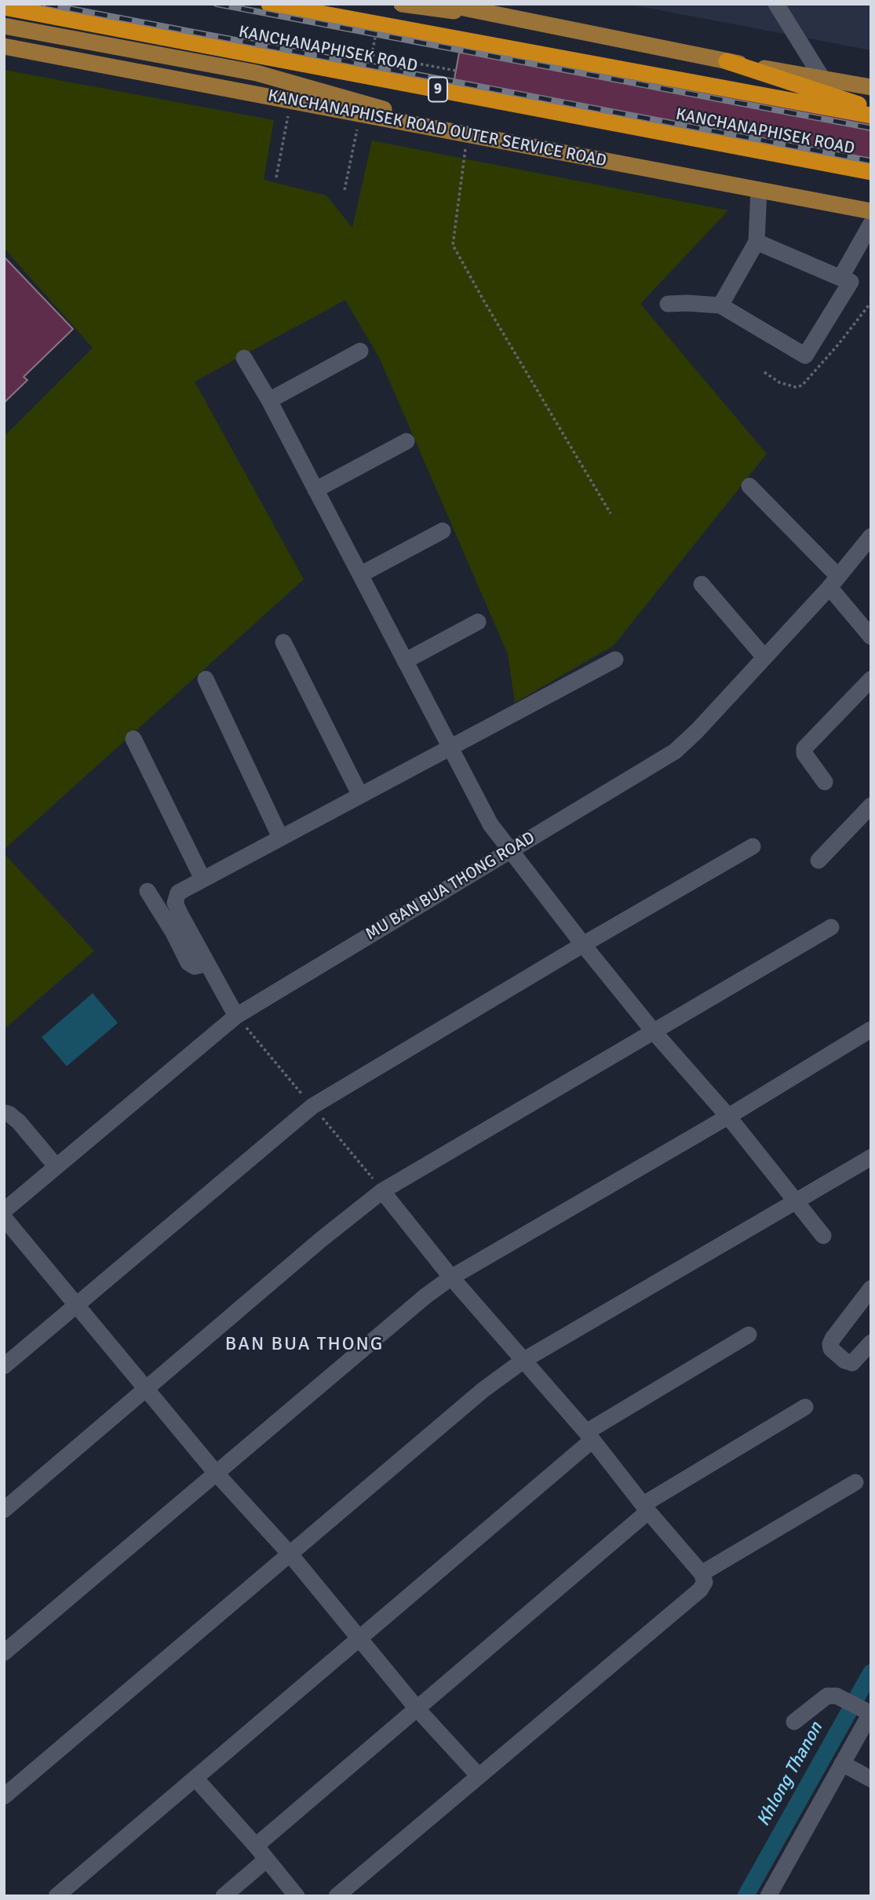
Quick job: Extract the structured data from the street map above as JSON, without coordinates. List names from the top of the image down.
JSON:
{
  "streets": {
    "highway": ["KANCHANAPHISEK ROAD", "9"],
    "main road": ["KANCHANAPHISEK ROAD OUTER SERVICE ROAD"],
    "street": ["MU BAN BUA THONG ROAD"]
  },
  "districts": ["BAN BUA THONG"],
  "water": ["Khlong Thanon"]
}
